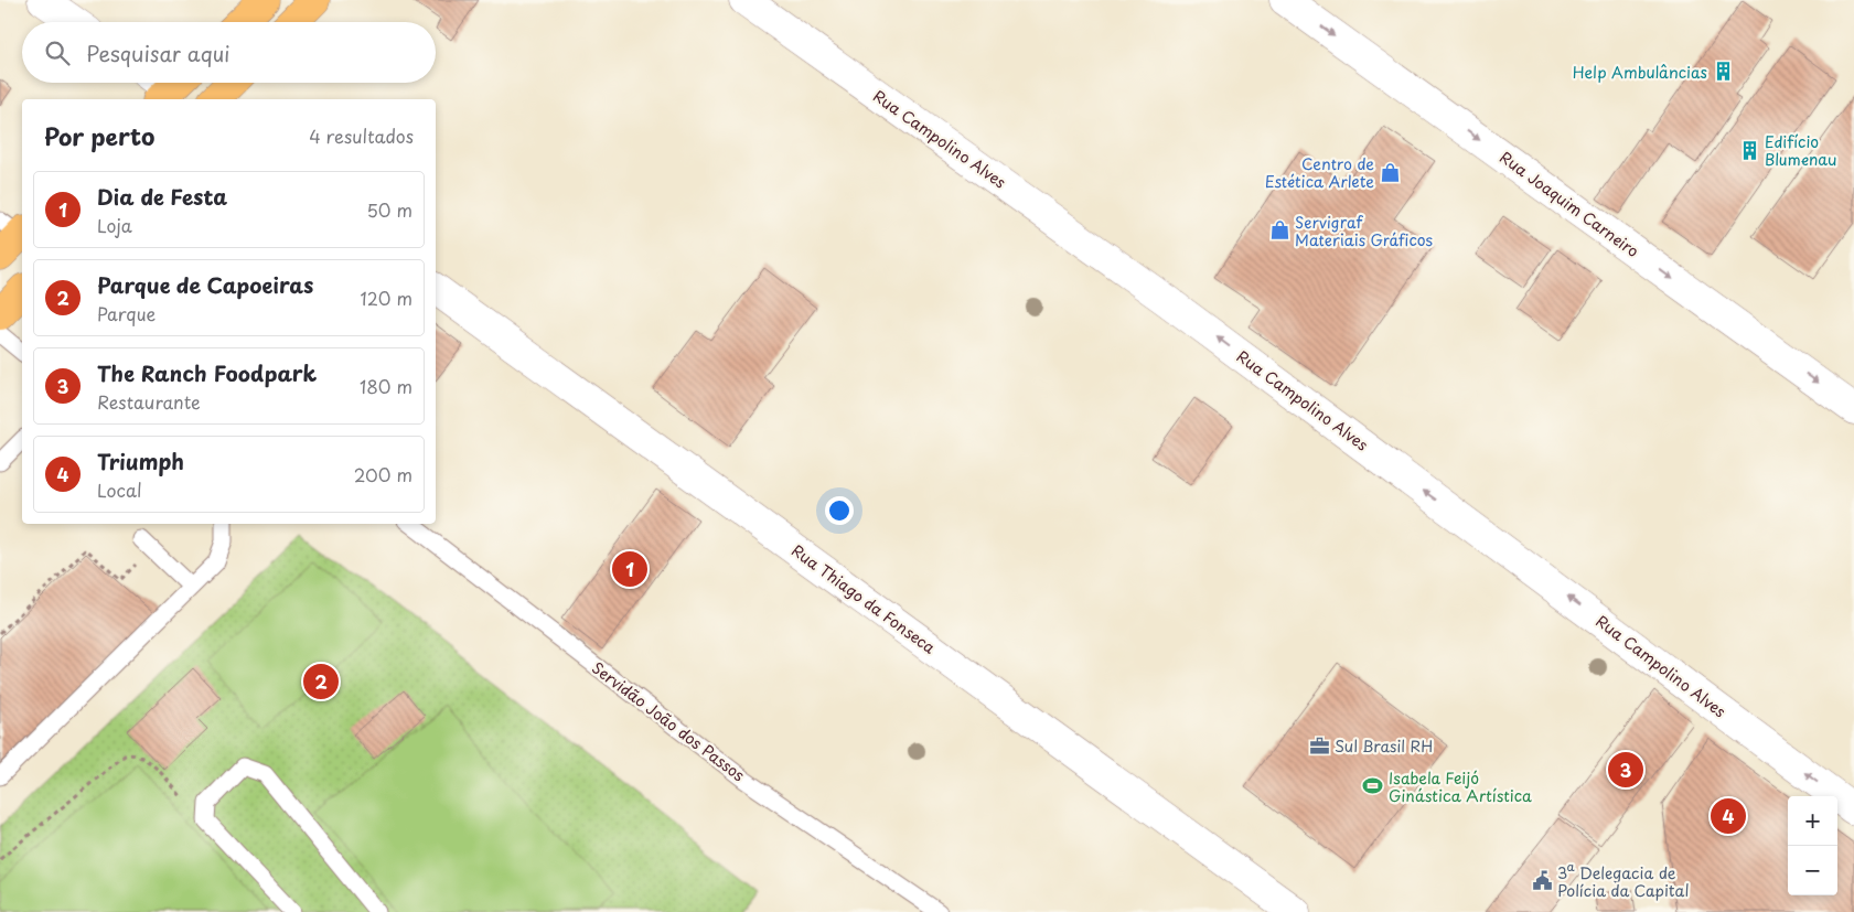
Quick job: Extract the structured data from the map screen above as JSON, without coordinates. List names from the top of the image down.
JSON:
{
  "streets": {
    "street": ["Rua Campolino Alves", "Rua Joaquim Carneiro", "Rua Thiago da Fonseca"],
    "lane": ["Servidão João dos Passos"]
  },
  "one_way": ["Rua Campolino Alves", "Rua Joaquim Carneiro"],
  "places": {
    "building": ["Help Ambulâncias", "Edifício Blumenau"],
    "shop": ["Centro de Estética Arlete", "Servigraf Materiais Gráficos"],
    "office": ["Sul Brasil RH"],
    "sports": ["Isabela Feijó Ginástica Artística"],
    "public building": ["3ª Delegacia de Polícia da Capital"]
  },
  "page": {
    "search": "Pesquisar aqui",
    "heading": ["Por perto", "4 resultados"],
    "list": [
      {
        "mark": "1",
        "name": "Dia de Festa",
        "note": "Loja",
        "value": "50 m"
      },
      {
        "mark": "2",
        "name": "Parque de Capoeiras",
        "note": "Parque",
        "value": "120 m"
      },
      {
        "mark": "3",
        "name": "The Ranch Foodpark",
        "note": "Restaurante",
        "value": "180 m"
      },
      {
        "mark": "4",
        "name": "Triumph",
        "note": "Local",
        "value": "200 m"
      }
    ],
    "pins": [
      "1",
      "2",
      "3",
      "4"
    ],
    "map_buttons": ["+", "−"]
  }
}
